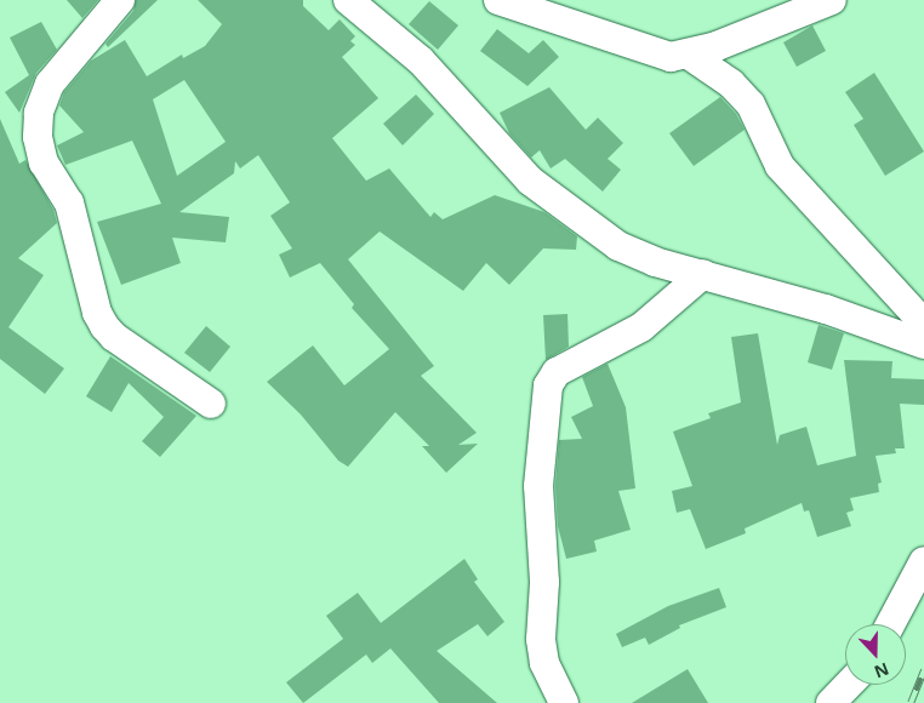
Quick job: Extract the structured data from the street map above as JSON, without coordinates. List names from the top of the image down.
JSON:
{
  "north": "bottom"
}
